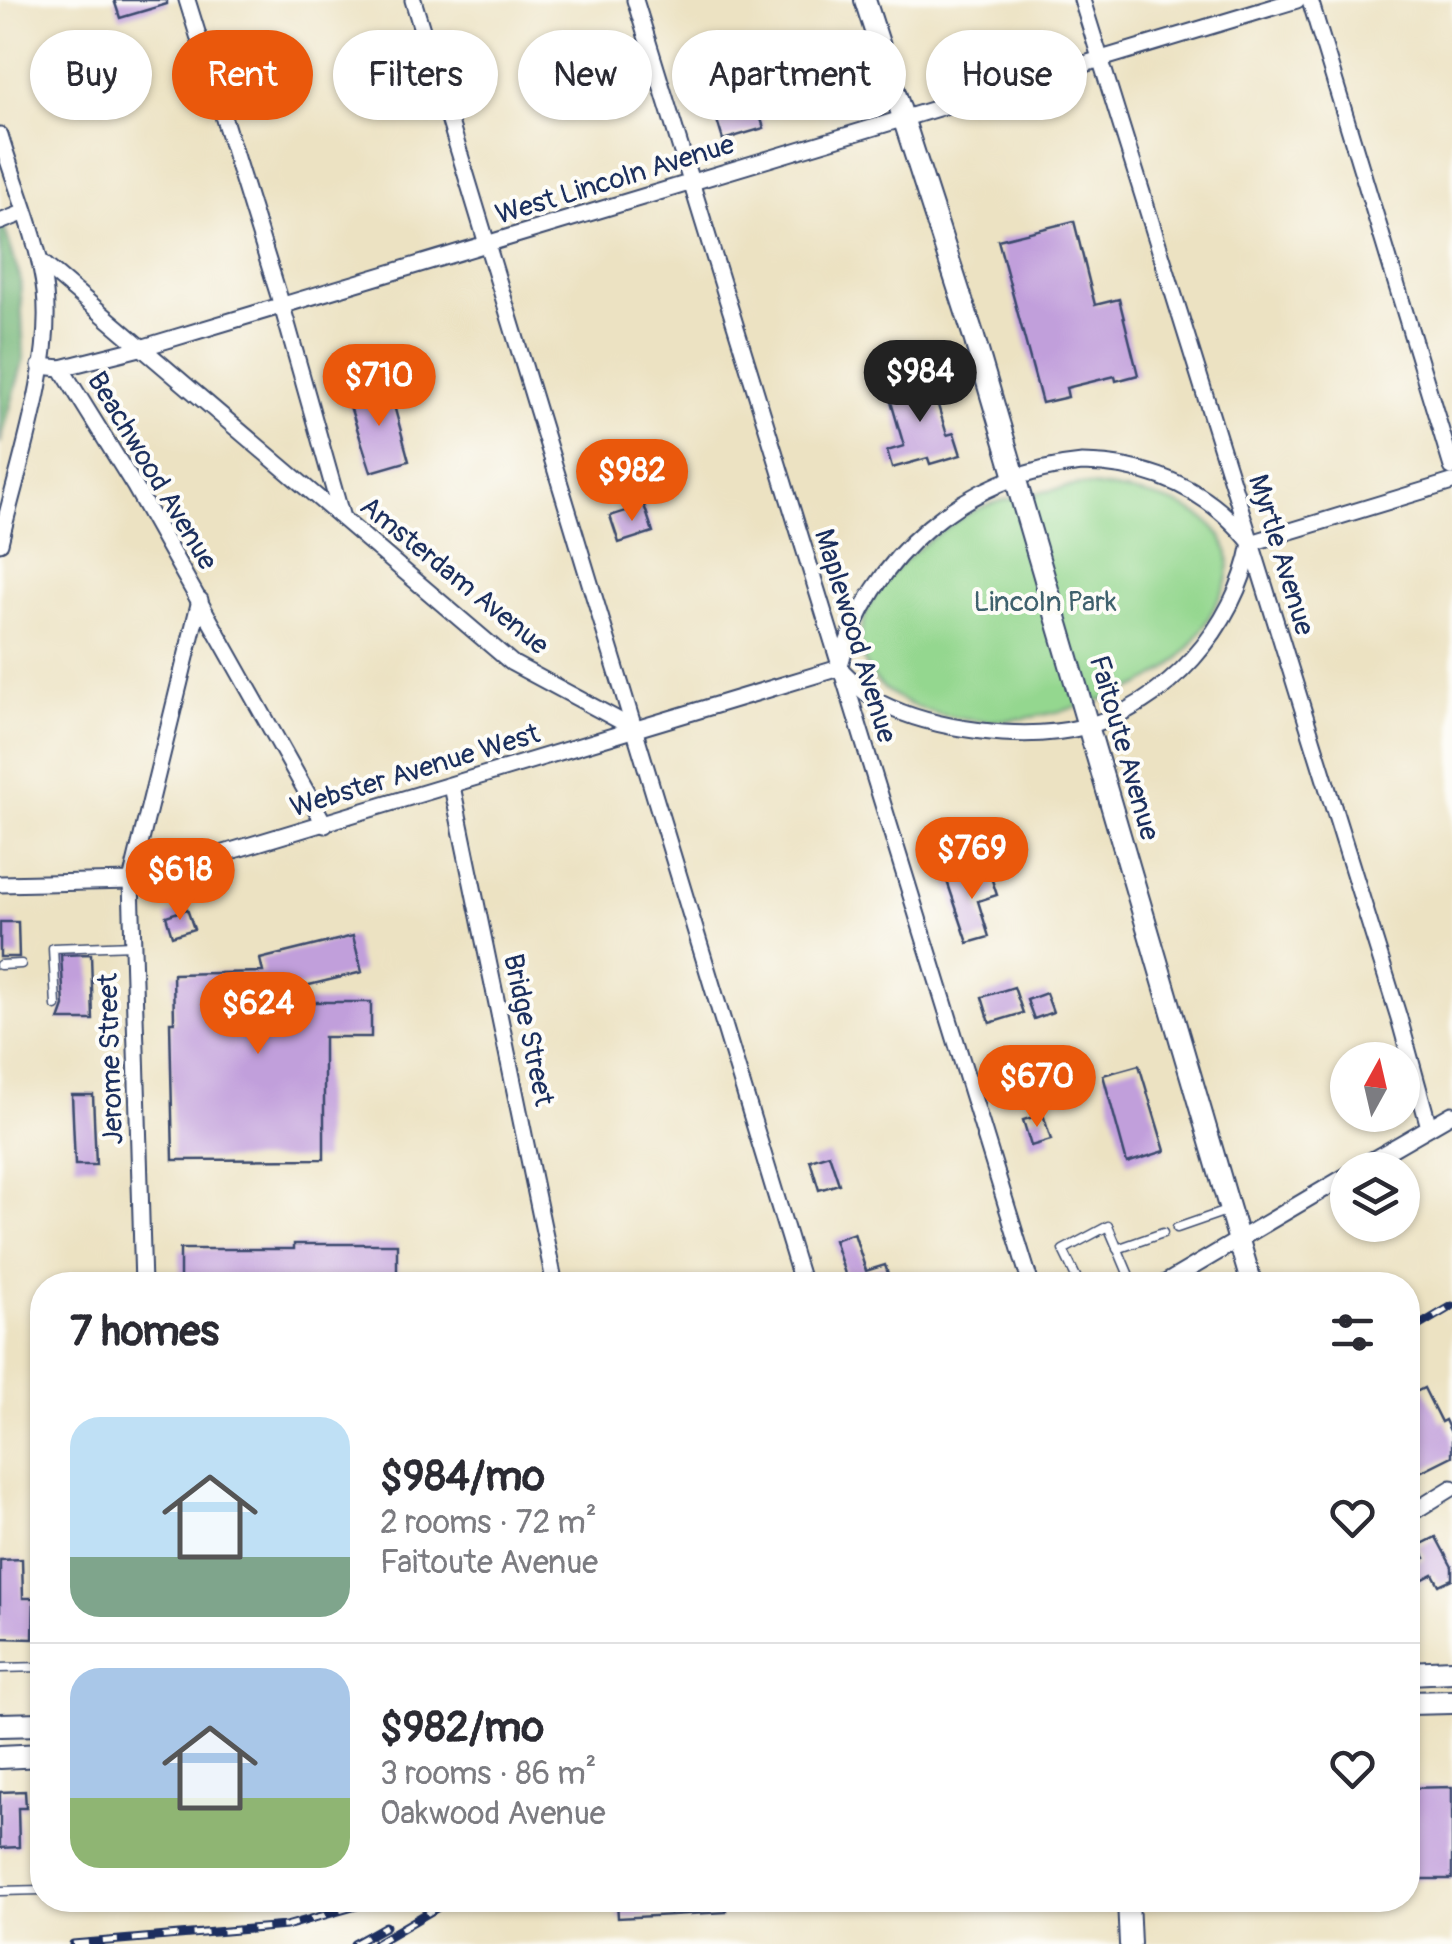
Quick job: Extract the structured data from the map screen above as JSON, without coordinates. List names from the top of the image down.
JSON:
{
  "streets": {
    "street": [
      "West Lincoln Avenue",
      "Beachwood Avenue",
      "Myrtle Avenue",
      "Amsterdam Avenue",
      "Maplewood Avenue",
      "Faitoute Avenue",
      "Webster Avenue West",
      "Bridge Street",
      "Jerome Street"
    ]
  },
  "crossings": [
    ["West Lincoln Avenue", "Beachwood Avenue"],
    ["West Lincoln Avenue", "Myrtle Avenue"],
    ["West Lincoln Avenue", "Amsterdam Avenue"],
    ["West Lincoln Avenue", "Maplewood Avenue"],
    ["Beachwood Avenue", "Webster Avenue West"],
    ["Beachwood Avenue", "Jerome Street"],
    ["Amsterdam Avenue", "Webster Avenue West"],
    ["Maplewood Avenue", "Webster Avenue West"],
    ["Webster Avenue West", "Bridge Street"],
    ["Webster Avenue West", "Jerome Street"]
  ],
  "parks": ["Lincoln Park"],
  "north": "top",
  "page": {
    "chip": [
      "Buy",
      "Rent",
      "Filters",
      "New",
      "Apartment",
      "House"
    ],
    "price": [
      "$984",
      "$710",
      "$982",
      "$769",
      "$618",
      "$624",
      "$670"
    ],
    "heading": "7 homes",
    "list": [
      {
        "name": "$984/mo",
        "note": "2 rooms · 72 m² · Faitoute Avenue"
      },
      {
        "name": "$982/mo",
        "note": "3 rooms · 86 m² · Oakwood Avenue"
      }
    ]
  }
}
